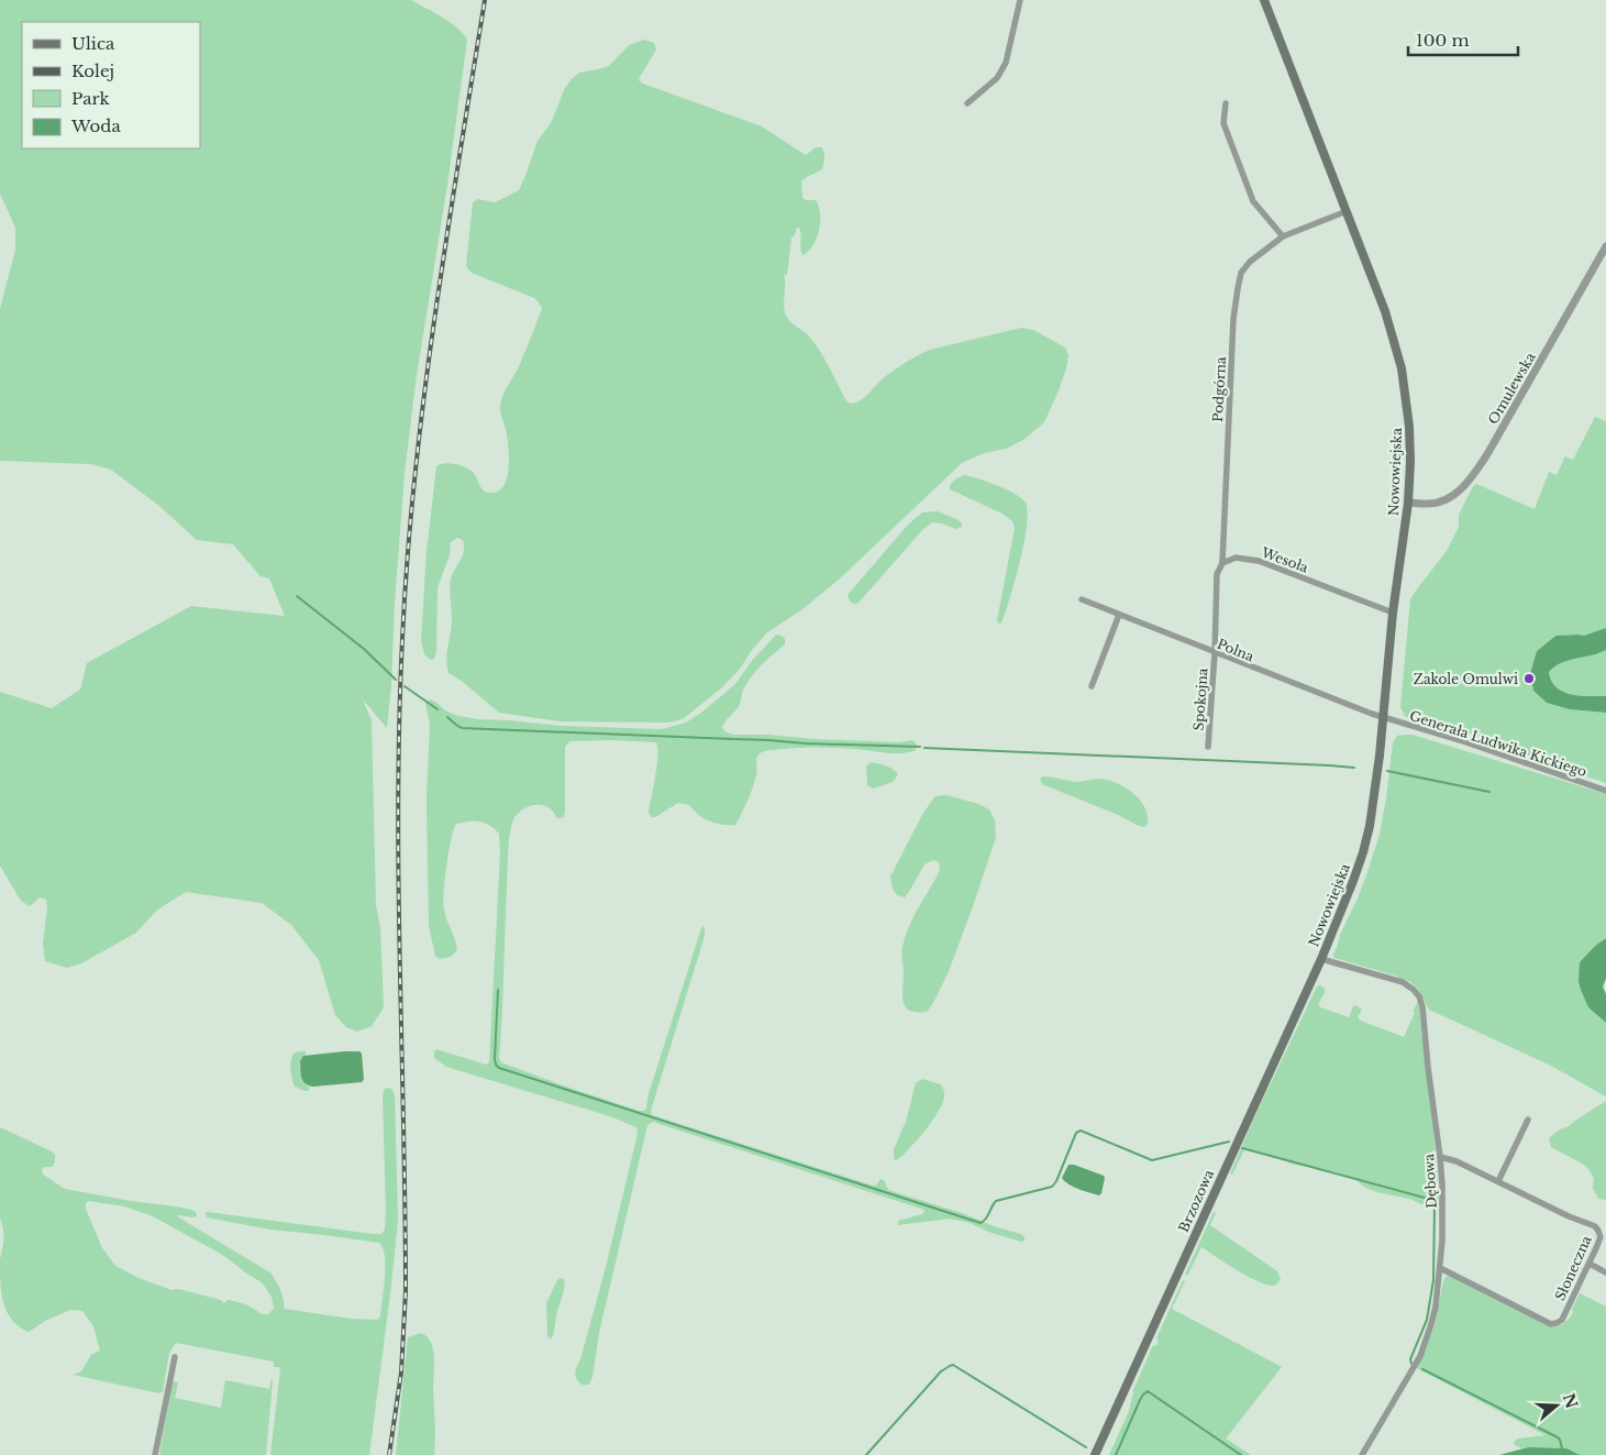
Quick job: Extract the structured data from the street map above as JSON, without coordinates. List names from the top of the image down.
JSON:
{
  "streets": {
    "main road": ["Nowowiejska", "Brzozowa"],
    "street": [
      "Omulewska",
      "Podgórna",
      "Wesoła",
      "Polna",
      "Spokojna",
      "Generała Ludwika Kickiego",
      "Dębowa",
      "Słoneczna"
    ]
  },
  "crossings": [
    ["Omulewska", "Nowowiejska"],
    ["Podgórna", "Nowowiejska"],
    ["Podgórna", "Wesoła"],
    ["Nowowiejska", "Wesoła"],
    ["Nowowiejska", "Polna"],
    ["Nowowiejska", "Generała Ludwika Kickiego"],
    ["Nowowiejska", "Dębowa"],
    ["Nowowiejska", "Brzozowa"],
    ["Polna", "Spokojna"],
    ["Polna", "Generała Ludwika Kickiego"],
    ["Dębowa", "Brzozowa"],
    ["Dębowa", "Słoneczna"]
  ],
  "places": ["Zakole Omulwi"],
  "legend": [
    "Ulica",
    "Kolej",
    "Park",
    "Woda"
  ],
  "scale_bar": "100 m",
  "north": "right"
}
